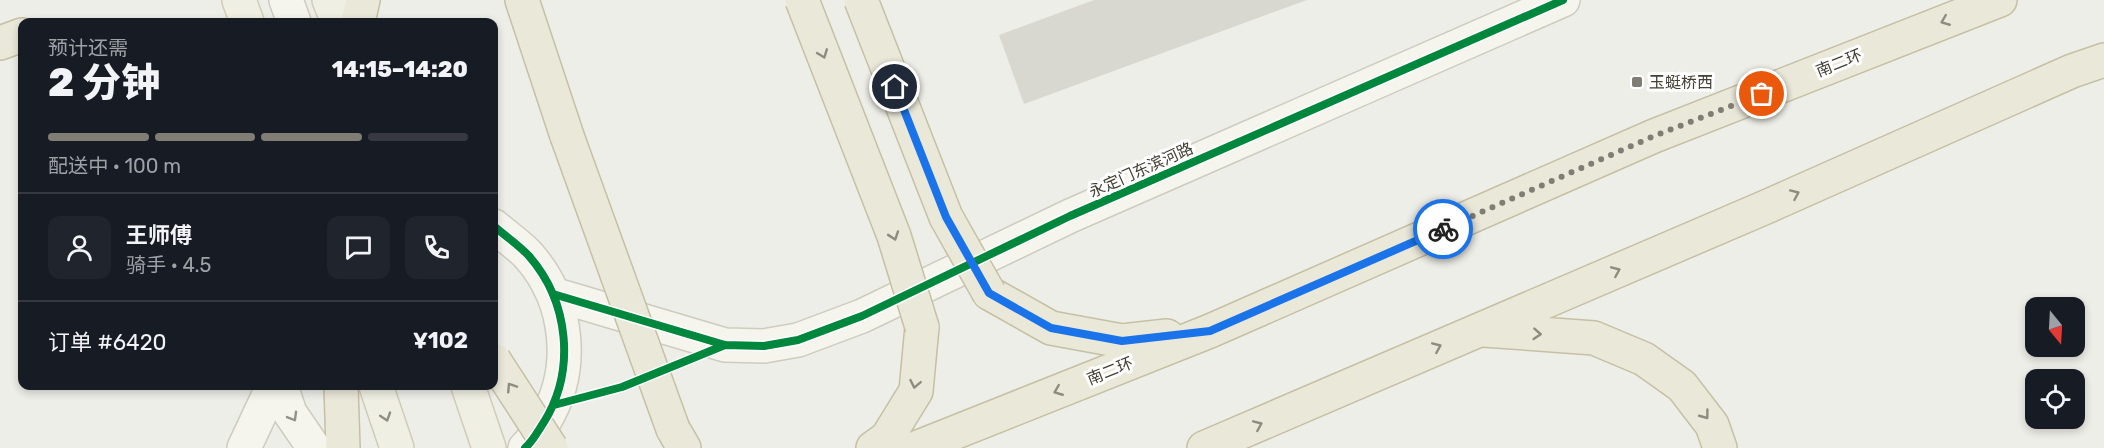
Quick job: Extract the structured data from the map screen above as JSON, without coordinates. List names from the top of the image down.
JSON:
{
  "streets": {
    "highway": ["南二环"],
    "street": ["永定门东滨河路"]
  },
  "places": {
    "transit": ["玉蜓桥西"]
  },
  "north": "bottom",
  "page": {
    "heading": ["2 分钟", "预计还需", "14:15–14:20"],
    "panel": [
      "王师傅",
      "骑手 · 4.5",
      "订单 #6420",
      "¥102"
    ],
    "bar": "配送中 · 100 m"
  }
}
